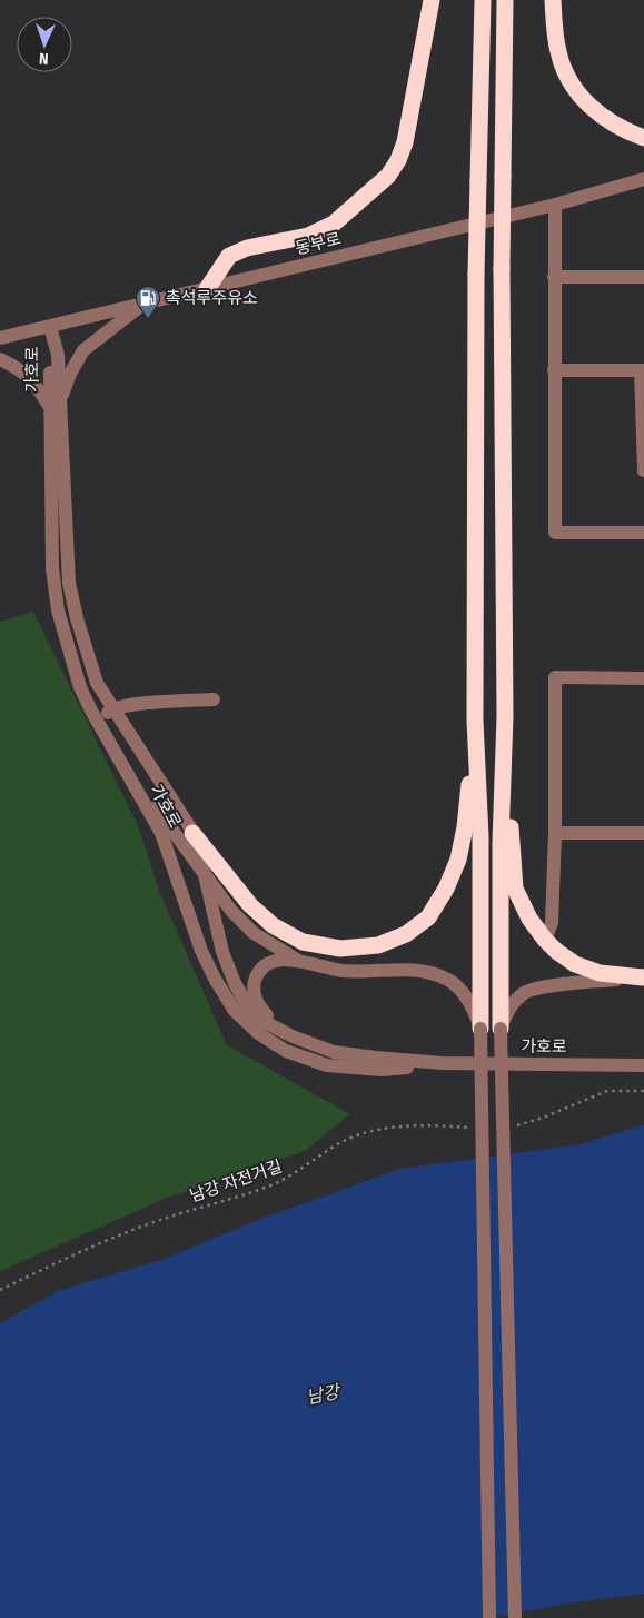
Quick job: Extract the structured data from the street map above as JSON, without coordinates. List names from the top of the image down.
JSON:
{
  "streets": {
    "street": ["동부로", "가호로"],
    "path": ["남강 자전거길"]
  },
  "crossings": [
    ["동부로", "가호로"]
  ],
  "water": ["남강"],
  "places": {
    "fuel station": ["촉석루주유소"]
  },
  "north": "bottom"
}
